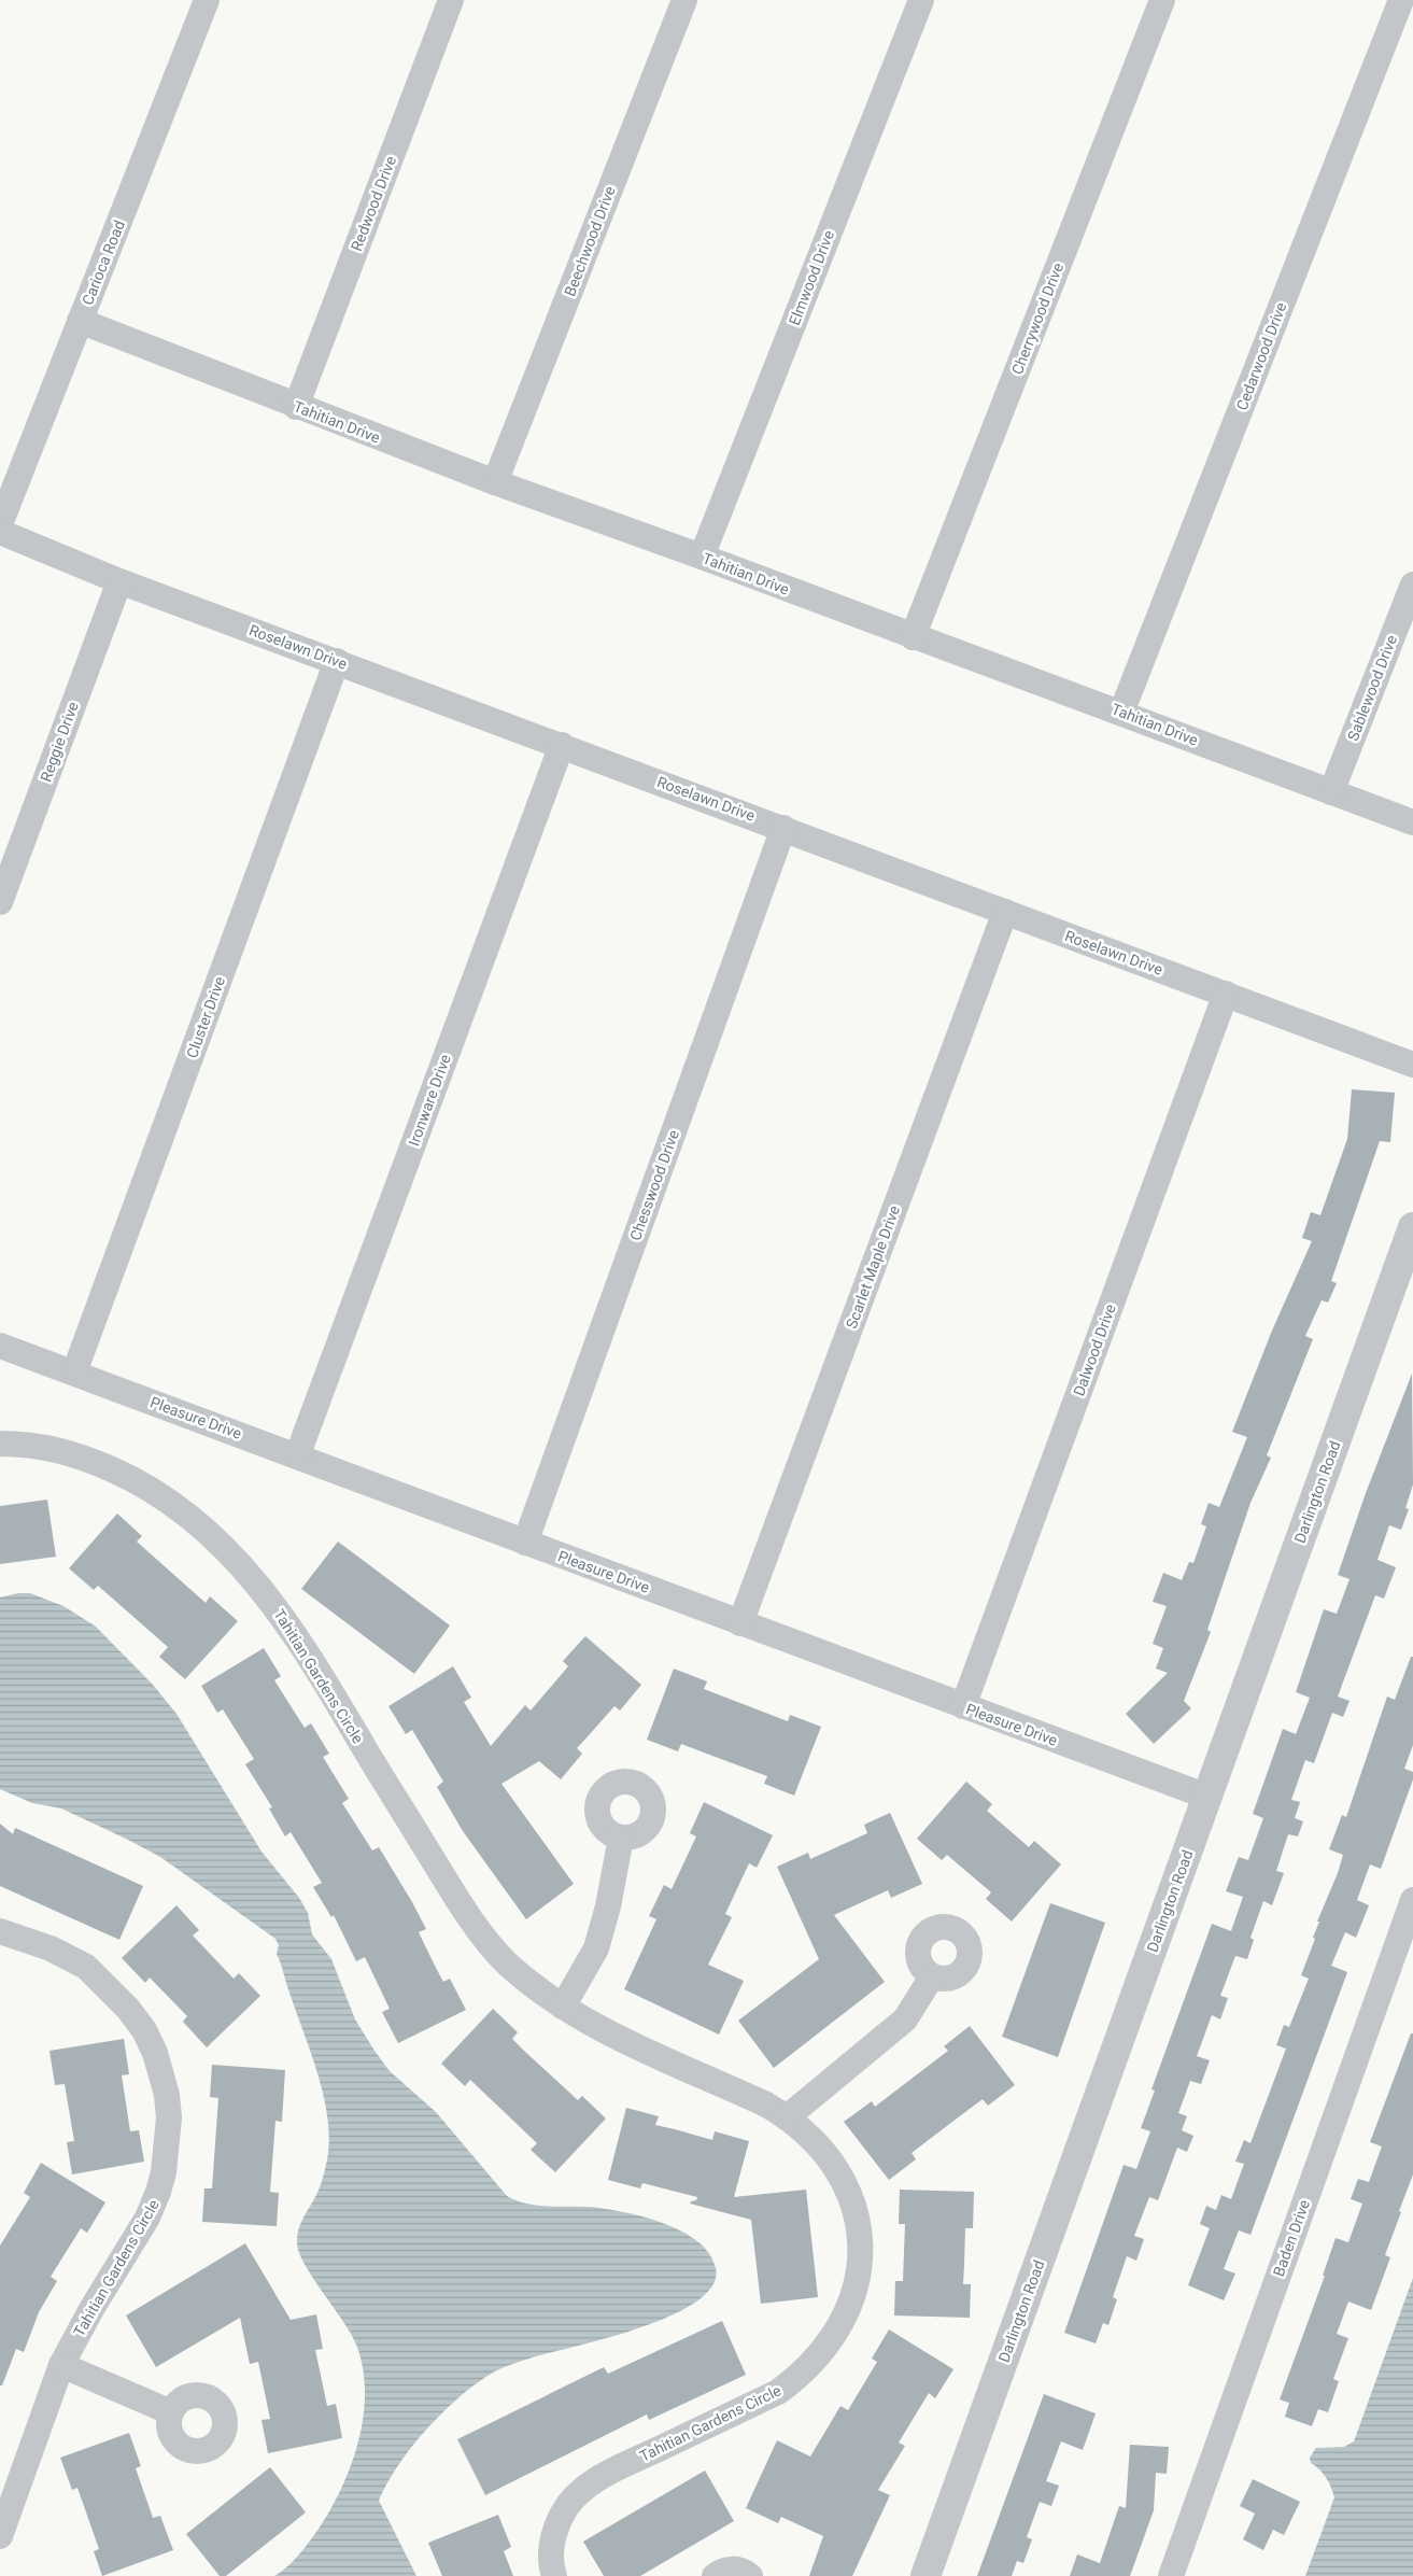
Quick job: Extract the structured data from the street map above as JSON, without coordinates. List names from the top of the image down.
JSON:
{
  "streets": {
    "street": [
      "Redwood Drive",
      "Beechwood Drive",
      "Carioca Road",
      "Elmwood Drive",
      "Cherrywood Drive",
      "Cedarwood Drive",
      "Tahitian Drive",
      "Roselawn Drive",
      "Sablewood Drive",
      "Reggie Drive",
      "Cluster Drive",
      "Ironware Drive",
      "Chesswood Drive",
      "Scarlet Maple Drive",
      "Dalwood Drive",
      "Pleasure Drive",
      "Darlington Road",
      "Tahitian Gardens Circle",
      "Baden Drive"
    ]
  },
  "crossings": [
    ["Redwood Drive", "Tahitian Drive"],
    ["Beechwood Drive", "Tahitian Drive"],
    ["Carioca Road", "Tahitian Drive"],
    ["Elmwood Drive", "Tahitian Drive"],
    ["Cherrywood Drive", "Tahitian Drive"],
    ["Cedarwood Drive", "Tahitian Drive"],
    ["Tahitian Drive", "Sablewood Drive"],
    ["Roselawn Drive", "Reggie Drive"],
    ["Roselawn Drive", "Cluster Drive"],
    ["Roselawn Drive", "Ironware Drive"],
    ["Roselawn Drive", "Chesswood Drive"],
    ["Roselawn Drive", "Scarlet Maple Drive"],
    ["Roselawn Drive", "Dalwood Drive"],
    ["Cluster Drive", "Pleasure Drive"],
    ["Ironware Drive", "Pleasure Drive"],
    ["Chesswood Drive", "Pleasure Drive"],
    ["Scarlet Maple Drive", "Pleasure Drive"],
    ["Dalwood Drive", "Pleasure Drive"],
    ["Pleasure Drive", "Darlington Road"]
  ]
}
